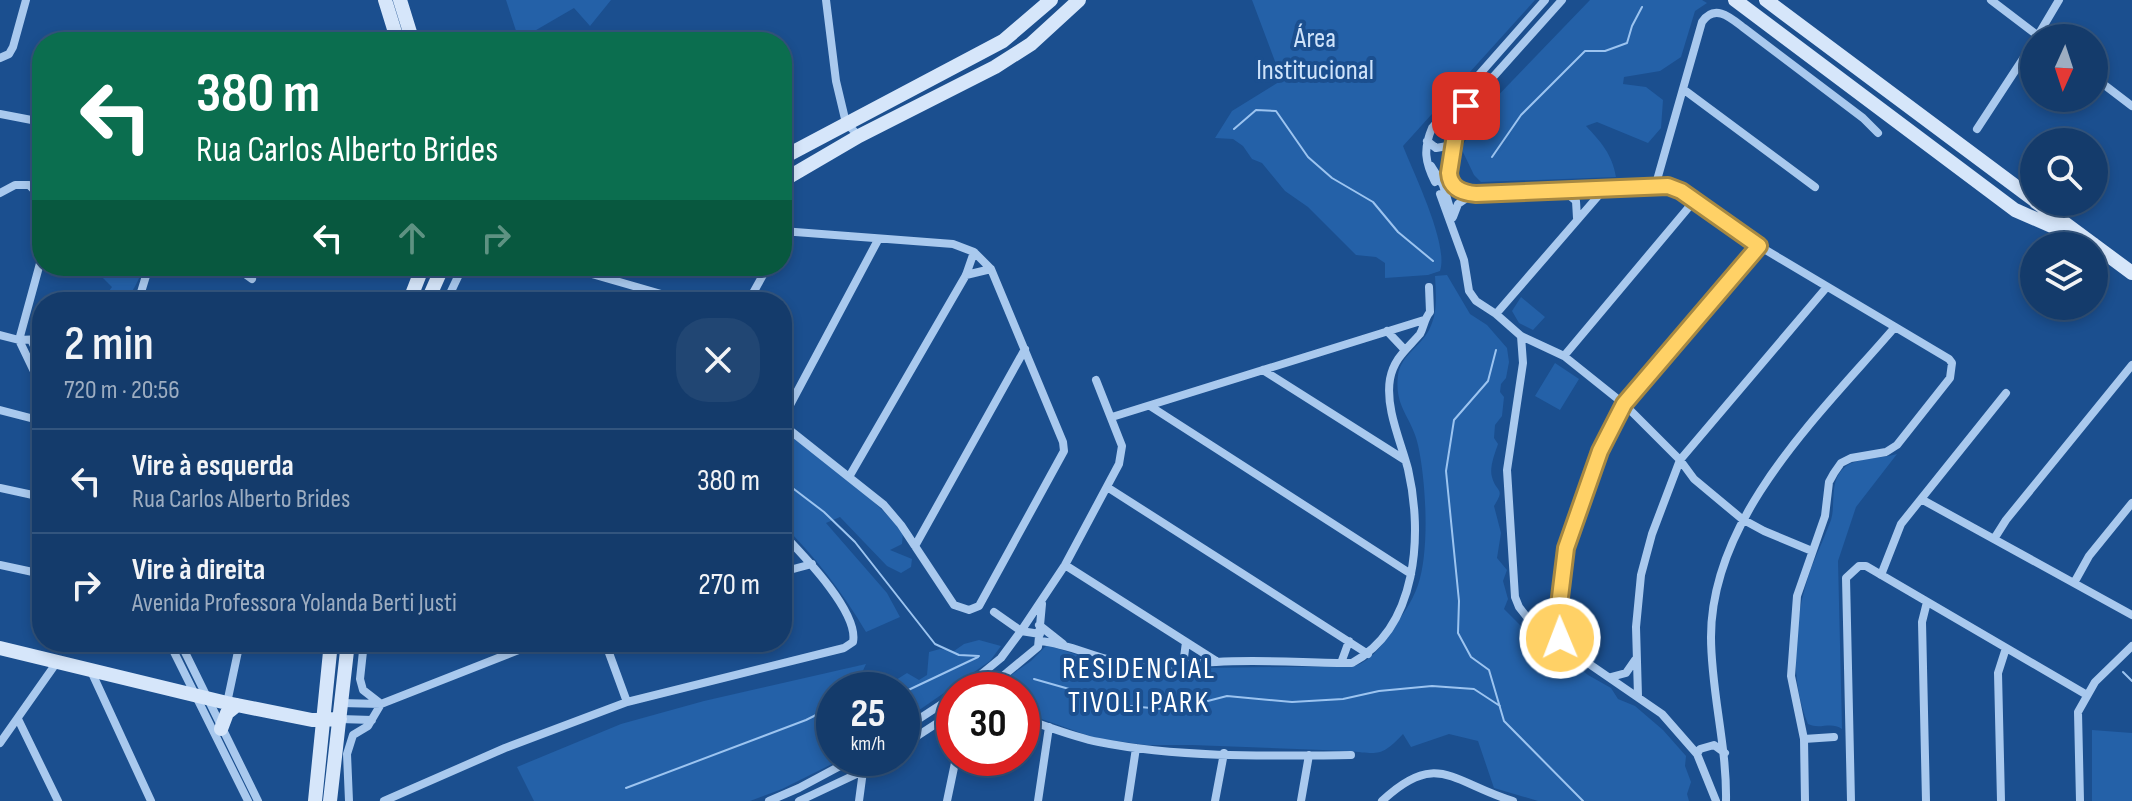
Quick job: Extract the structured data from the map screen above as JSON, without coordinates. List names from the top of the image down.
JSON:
{
  "districts": ["RESIDENCIAL TIVOLI PARK"],
  "parks": ["Área Institucional"],
  "north": "bottom",
  "page": {
    "turn": ["380 m", "Rua Carlos Alberto Brides"],
    "heading": ["2 min", "720 m · 20:56"],
    "list": [
      {
        "name": "Vire à esquerda",
        "note": "Rua Carlos Alberto Brides",
        "value": "380 m"
      },
      {
        "name": "Vire à direita",
        "note": "Avenida Professora Yolanda Berti Justi",
        "value": "270 m"
      }
    ],
    "speed": "25 km/h",
    "limit": "30"
  }
}
